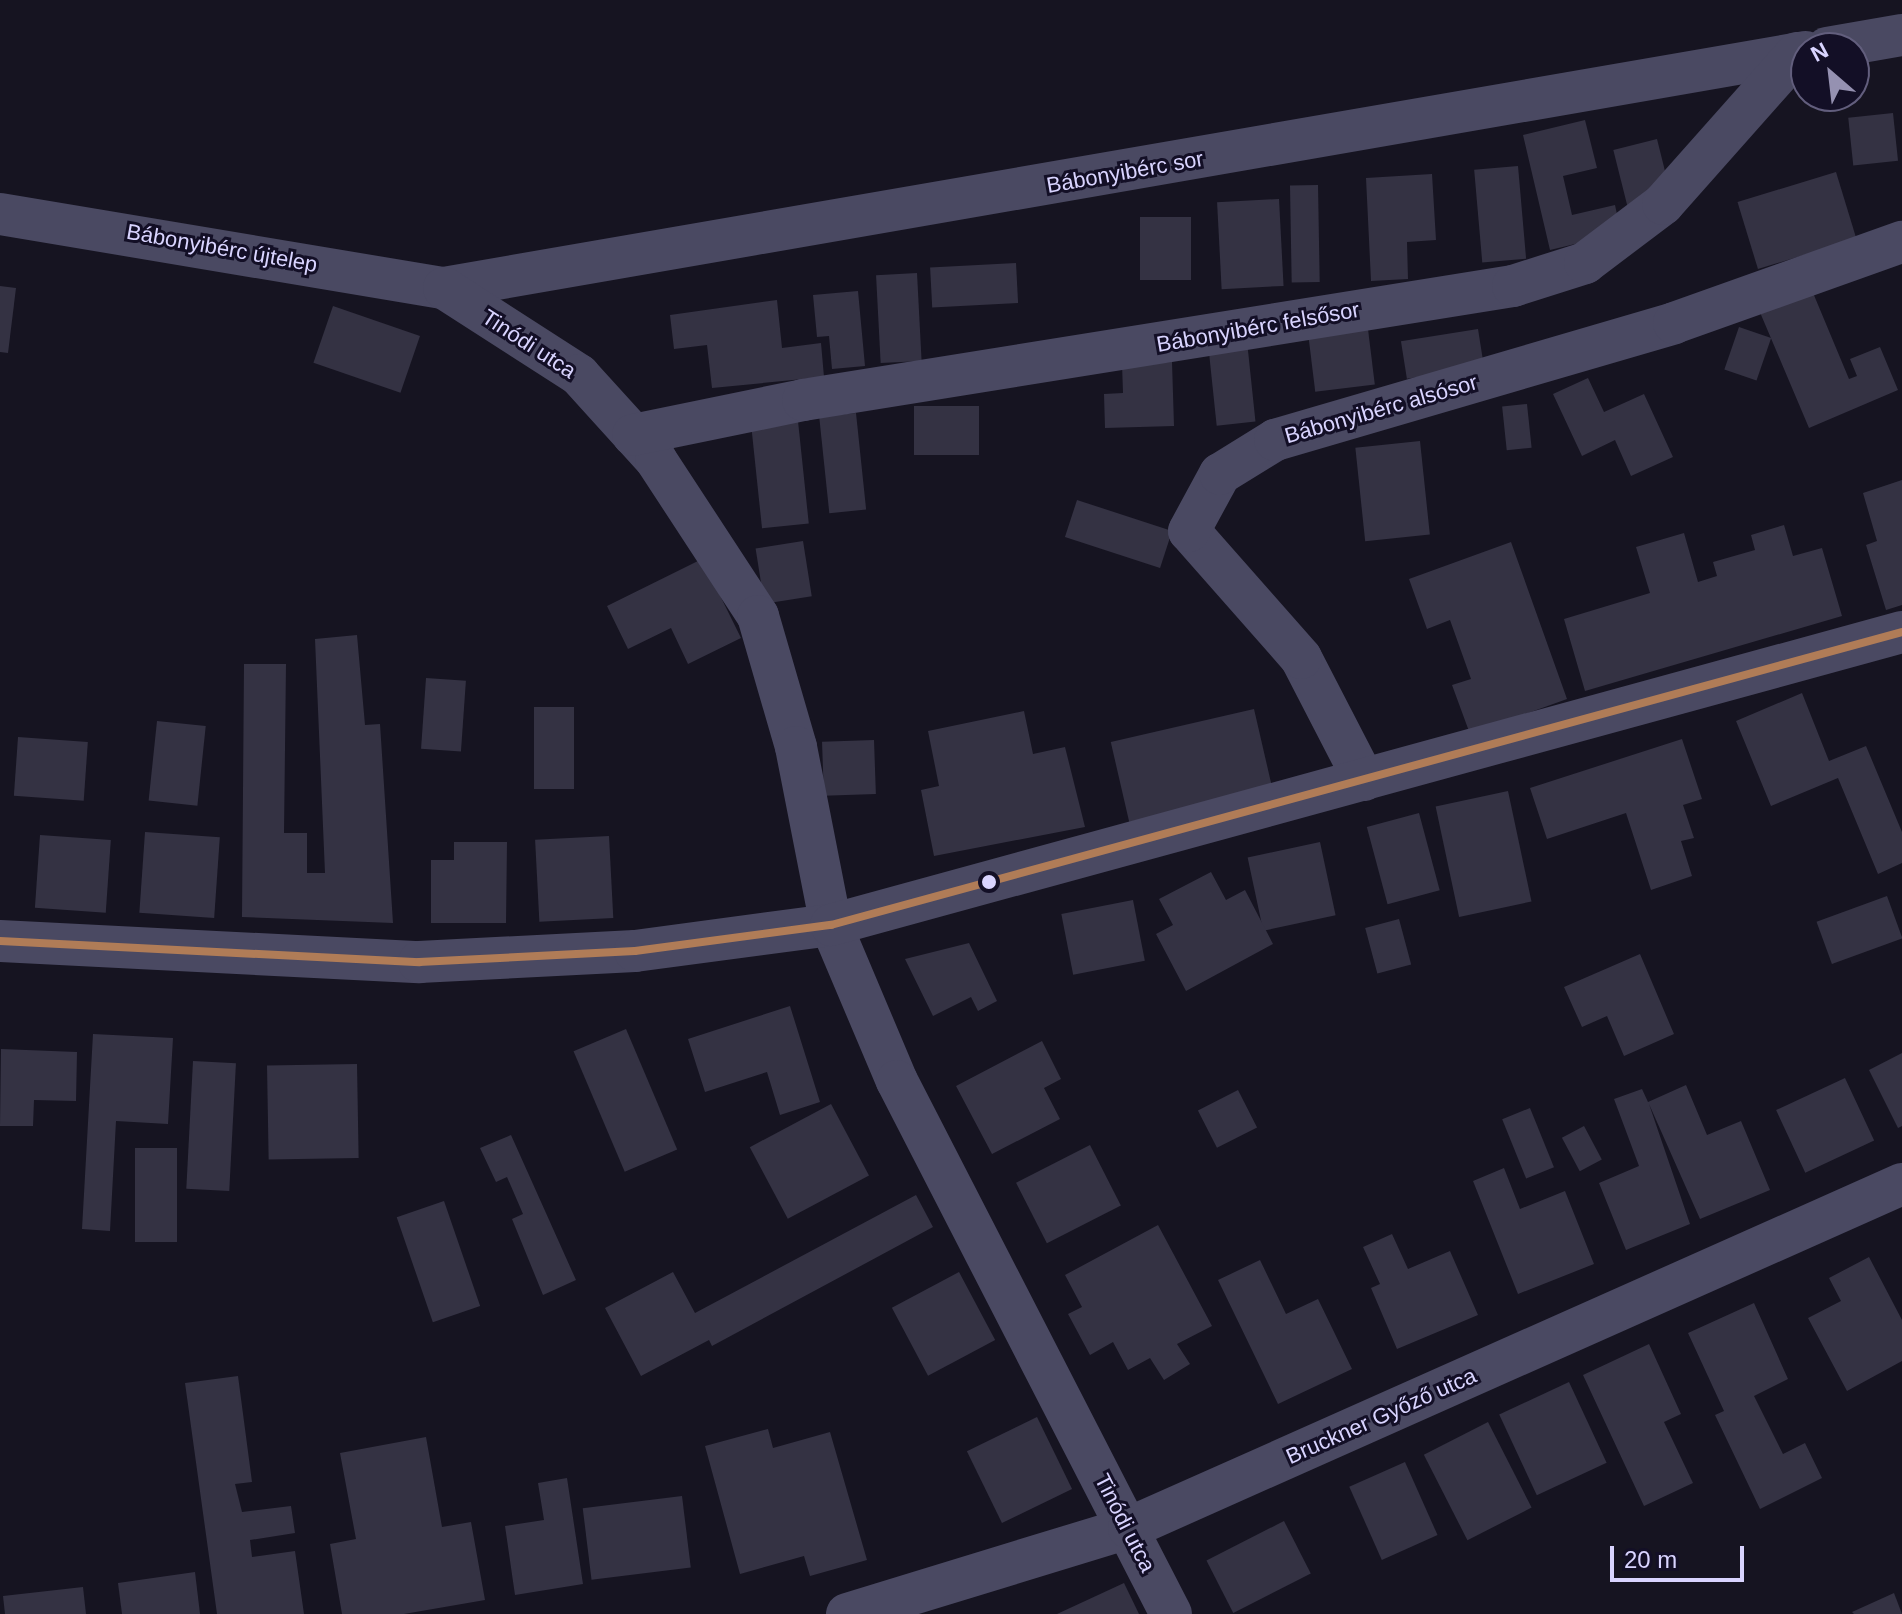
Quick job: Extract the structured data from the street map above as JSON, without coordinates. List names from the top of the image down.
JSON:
{
  "streets": {
    "street": [
      "Bábonyibérc sor",
      "Bábonyibérc újtelep",
      "Bábonyibérc felsősor",
      "Tinódi utca",
      "Bábonyibérc alsósor",
      "Bruckner Győző utca"
    ]
  },
  "crossings": [
    ["Bábonyibérc sor", "Bábonyibérc újtelep"],
    ["Bábonyibérc sor", "Tinódi utca"],
    ["Bábonyibérc újtelep", "Tinódi utca"],
    ["Bábonyibérc felsősor", "Tinódi utca"],
    ["Tinódi utca", "Bruckner Győző utca"]
  ],
  "scale_bar": "20 m",
  "north": "top left"
}
